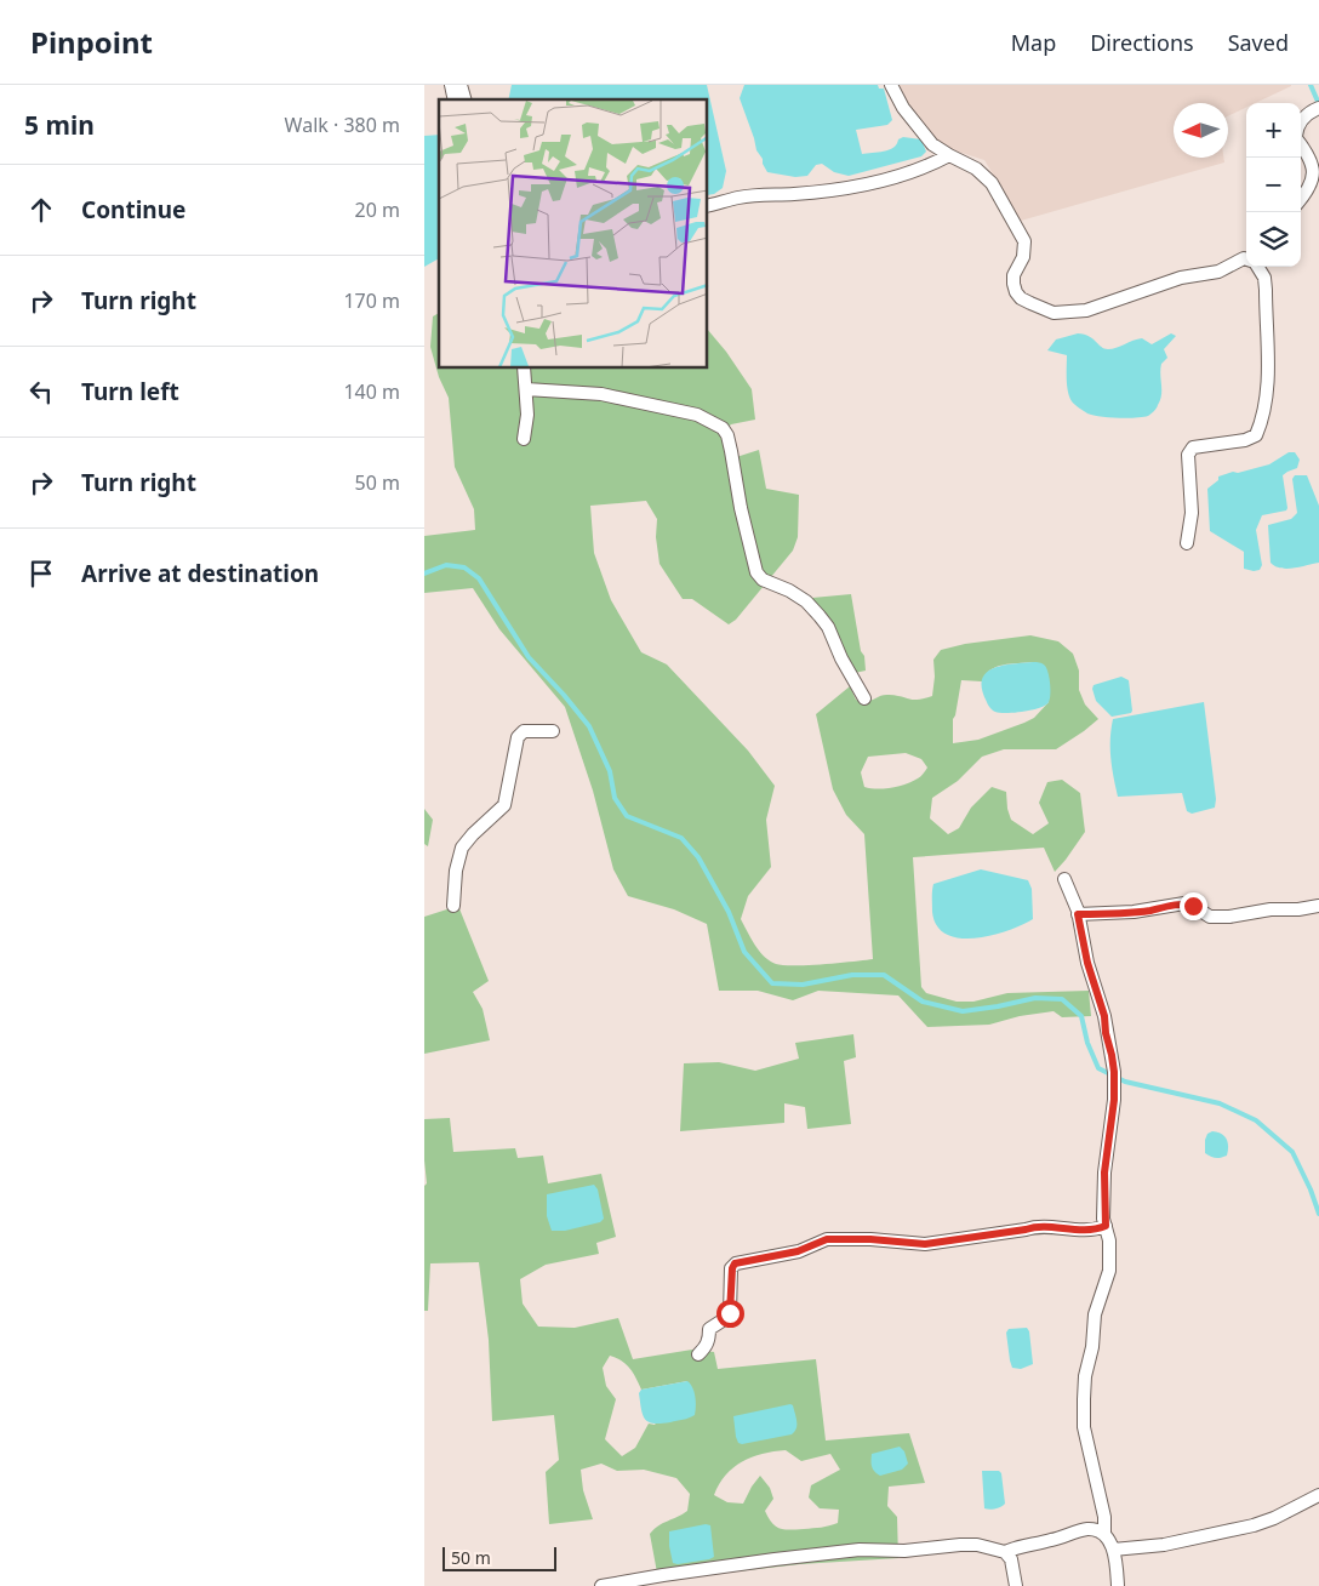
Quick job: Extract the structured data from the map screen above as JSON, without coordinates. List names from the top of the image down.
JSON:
{
  "scale_bar": "50 m",
  "north": "left",
  "page": {
    "header": "Pinpoint",
    "nav": ["Map", "Directions", "Saved"],
    "heading": ["5 min", "Walk · 380 m"],
    "map_buttons": ["+", "−"],
    "list": [
      ["Continue", "20 m"],
      ["Turn right", "170 m"],
      ["Turn left", "140 m"],
      ["Turn right", "50 m"],
      "Arrive at destination"
    ],
    "scale": "50 m"
  }
}
